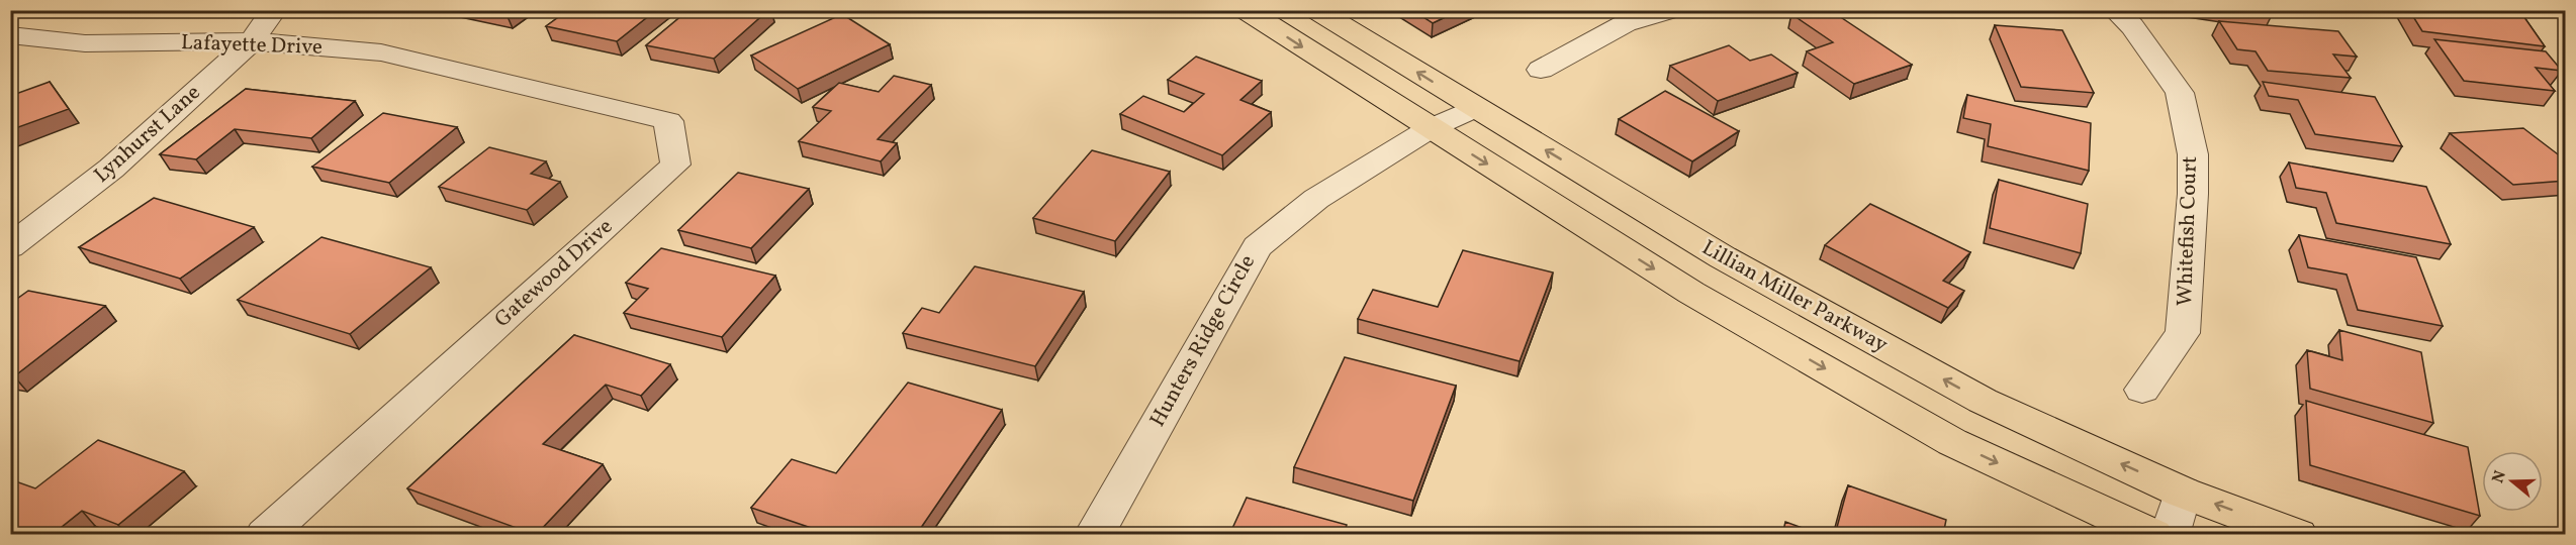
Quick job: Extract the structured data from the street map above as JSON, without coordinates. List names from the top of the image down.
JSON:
{
  "streets": {
    "main road": ["Lillian Miller Parkway"],
    "street": [
      "Lafayette Drive",
      "Lynhurst Lane",
      "Whitefish Court",
      "Gatewood Drive",
      "Hunters Ridge Circle"
    ]
  },
  "crossings": [
    ["Lafayette Drive", "Lynhurst Lane"],
    ["Lafayette Drive", "Gatewood Drive"],
    ["Lillian Miller Parkway", "Hunters Ridge Circle"]
  ],
  "north": "left"
}
